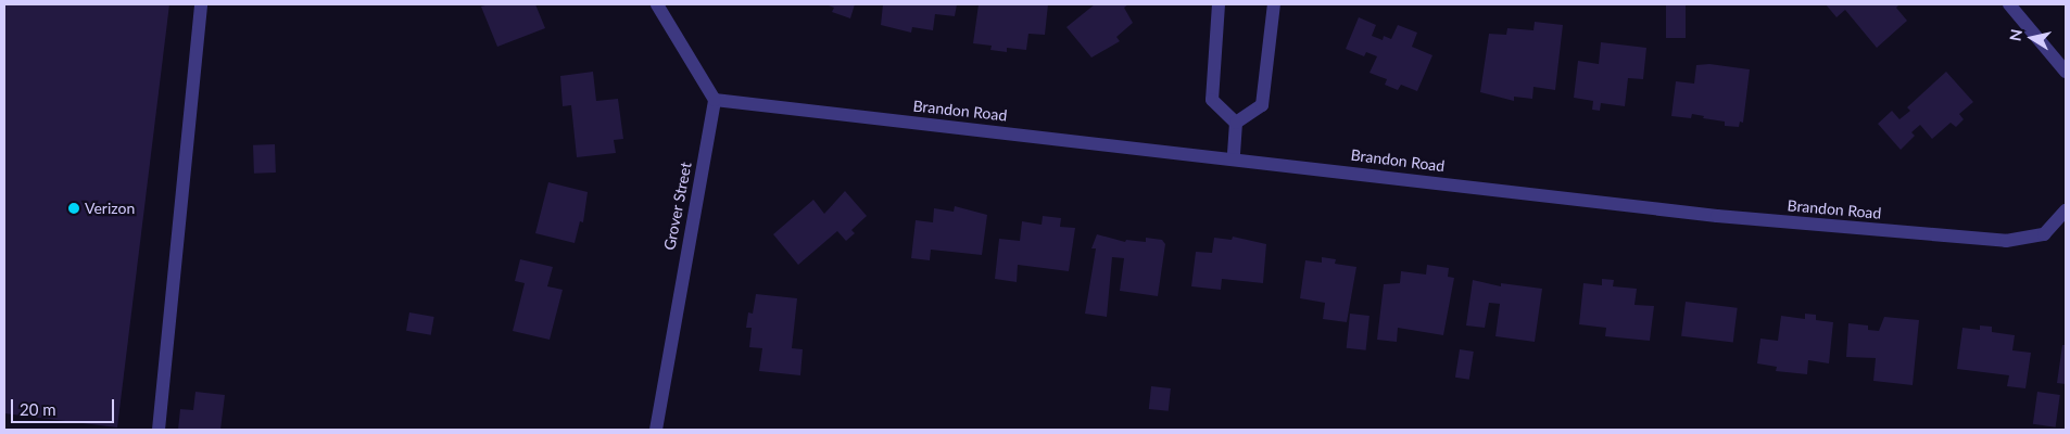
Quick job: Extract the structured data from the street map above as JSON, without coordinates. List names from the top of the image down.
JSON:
{
  "streets": {
    "street": ["Brandon Road", "Grover Street"]
  },
  "crossings": [
    ["Brandon Road", "Grover Street"]
  ],
  "places": ["Verizon"],
  "scale_bar": "20 m",
  "north": "left"
}
